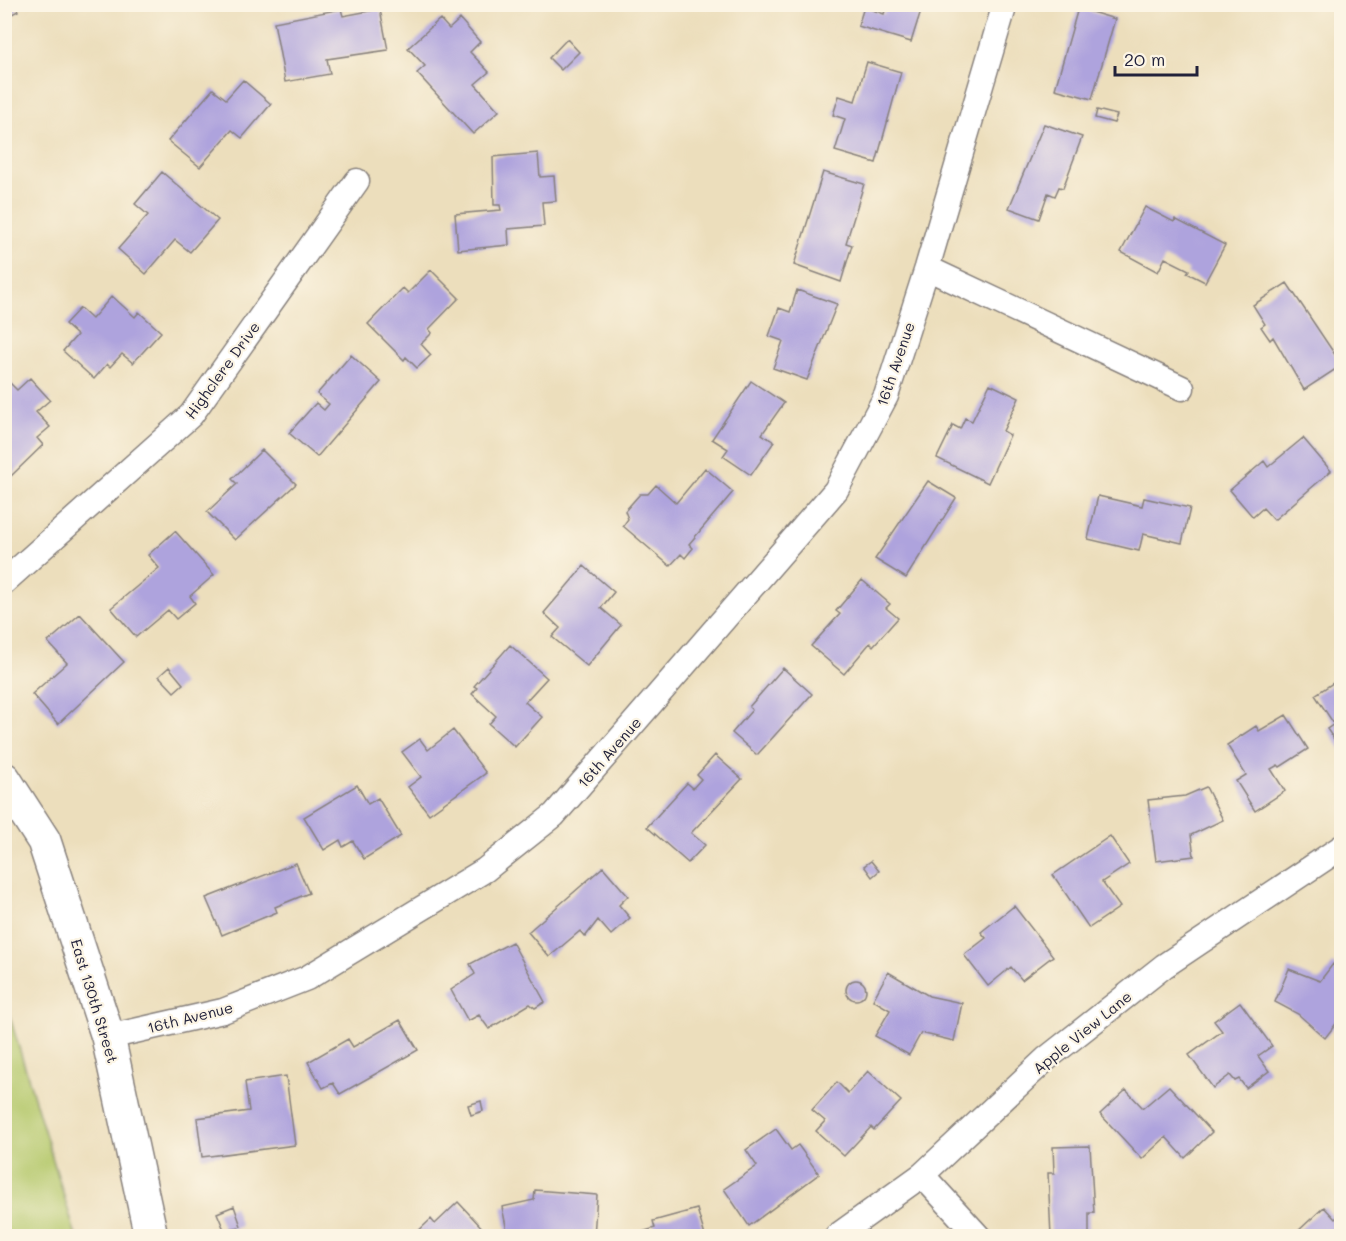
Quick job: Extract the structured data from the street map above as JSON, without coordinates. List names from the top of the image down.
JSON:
{
  "streets": {
    "street": [
      "16th Avenue",
      "Highclere Drive",
      "East 130th Street",
      "Apple View Lane"
    ]
  },
  "crossings": [
    ["16th Avenue", "East 130th Street"]
  ],
  "scale_bar": "20 m"
}
